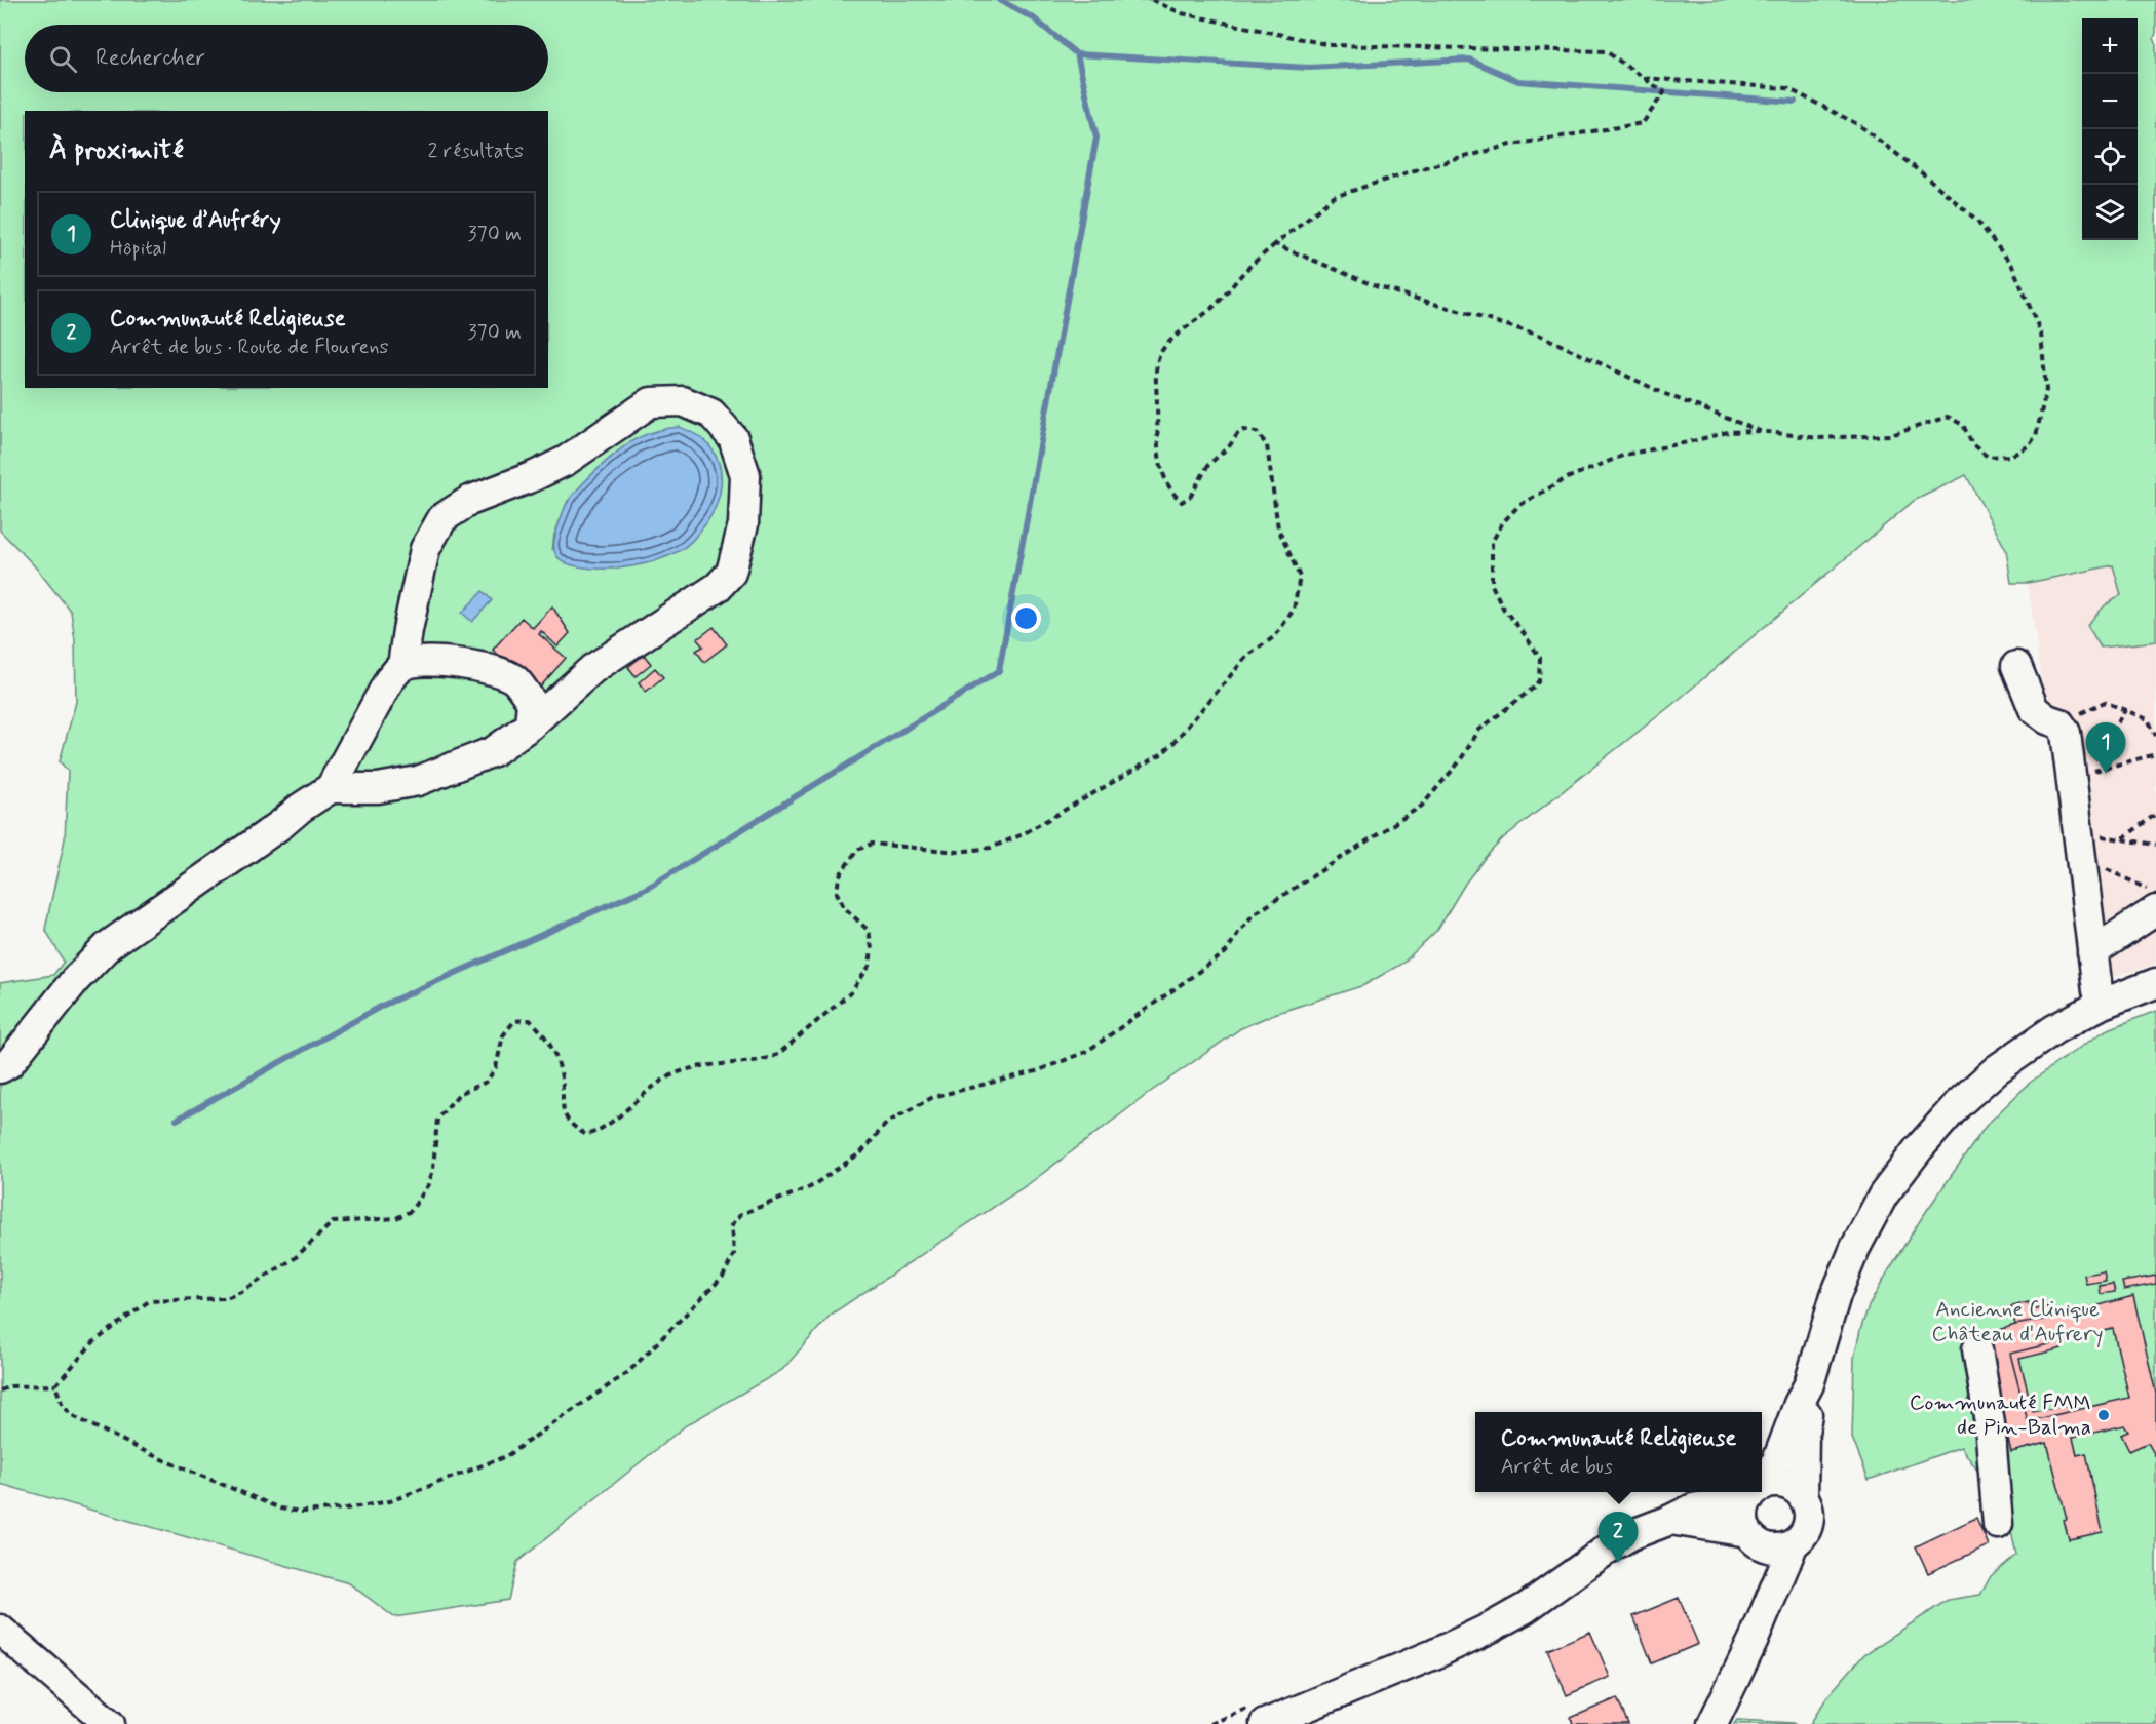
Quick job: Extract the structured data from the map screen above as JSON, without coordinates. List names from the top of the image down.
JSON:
{
  "parks": ["Ancienne Clinique Château d'Aufrery"],
  "places": ["Communauté FMM de Pin-Balma"],
  "page": {
    "map_buttons": ["+", "−"],
    "search": "Rechercher",
    "heading": ["À proximité", "2 résultats"],
    "list": [
      {
        "mark": "1",
        "name": "Clinique d’Aufréry",
        "note": "Hôpital",
        "value": "370 m"
      },
      {
        "mark": "2",
        "name": "Communauté Religieuse",
        "note": "Arrêt de bus · Route de Flourens",
        "value": "370 m"
      }
    ],
    "pins": ["1", "2"],
    "popup": ["Communauté Religieuse", "Arrêt de bus"]
  }
}
